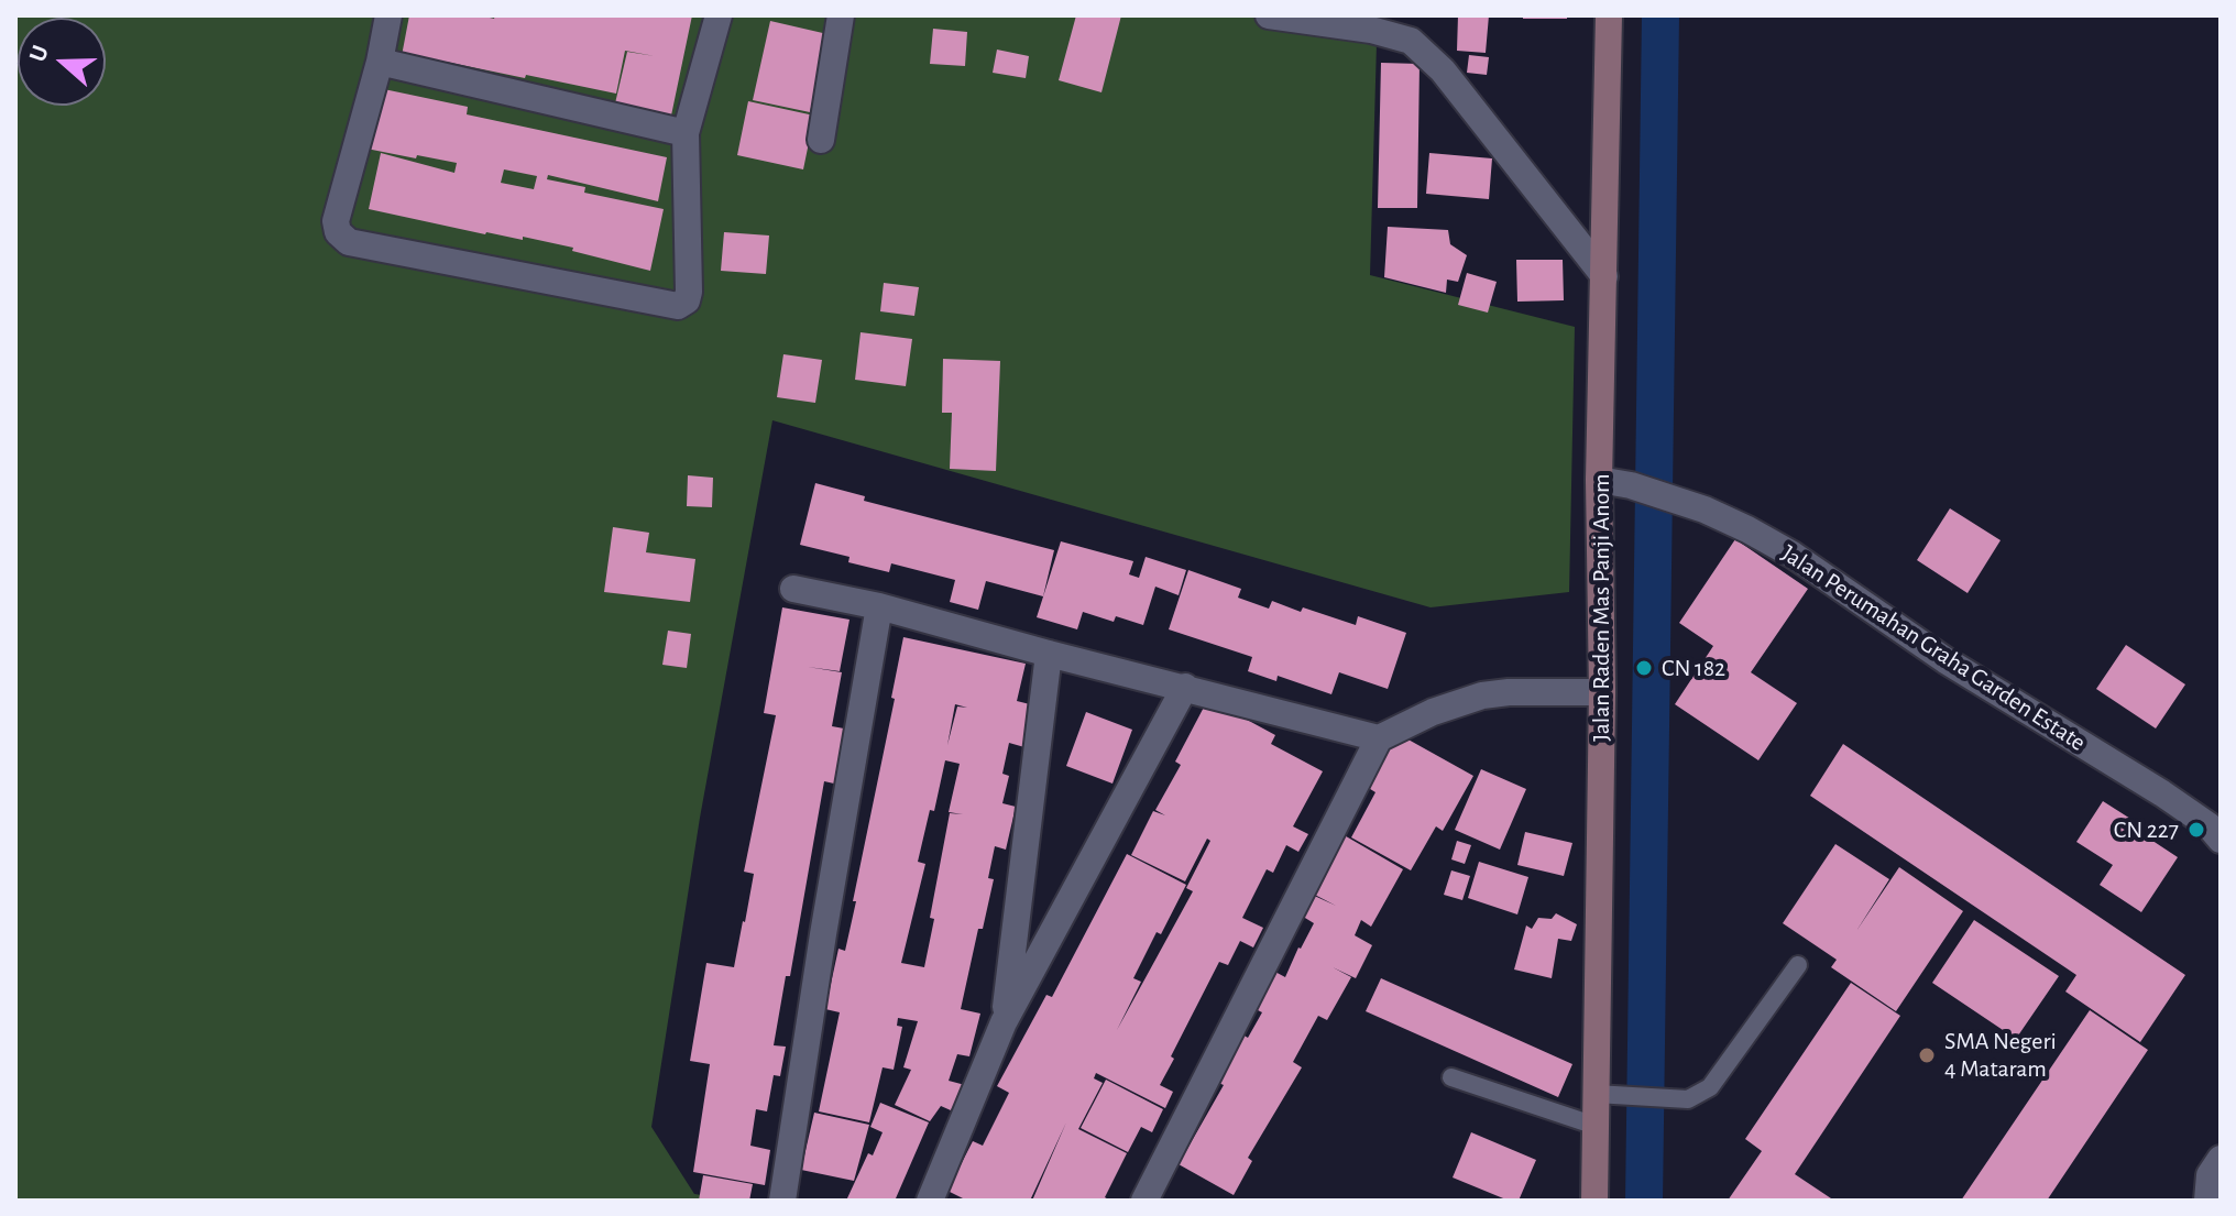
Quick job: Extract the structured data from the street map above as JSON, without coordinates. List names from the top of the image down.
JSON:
{
  "streets": {
    "street": ["Jalan Raden Mas Panji Anom", "Jalan Perumahan Graha Garden Estate"]
  },
  "crossings": [
    ["Jalan Raden Mas Panji Anom", "Jalan Perumahan Graha Garden Estate"]
  ],
  "places": ["CN 182", "CN 227", "SMA Negeri 4 Mataram"],
  "north": "left"
}
